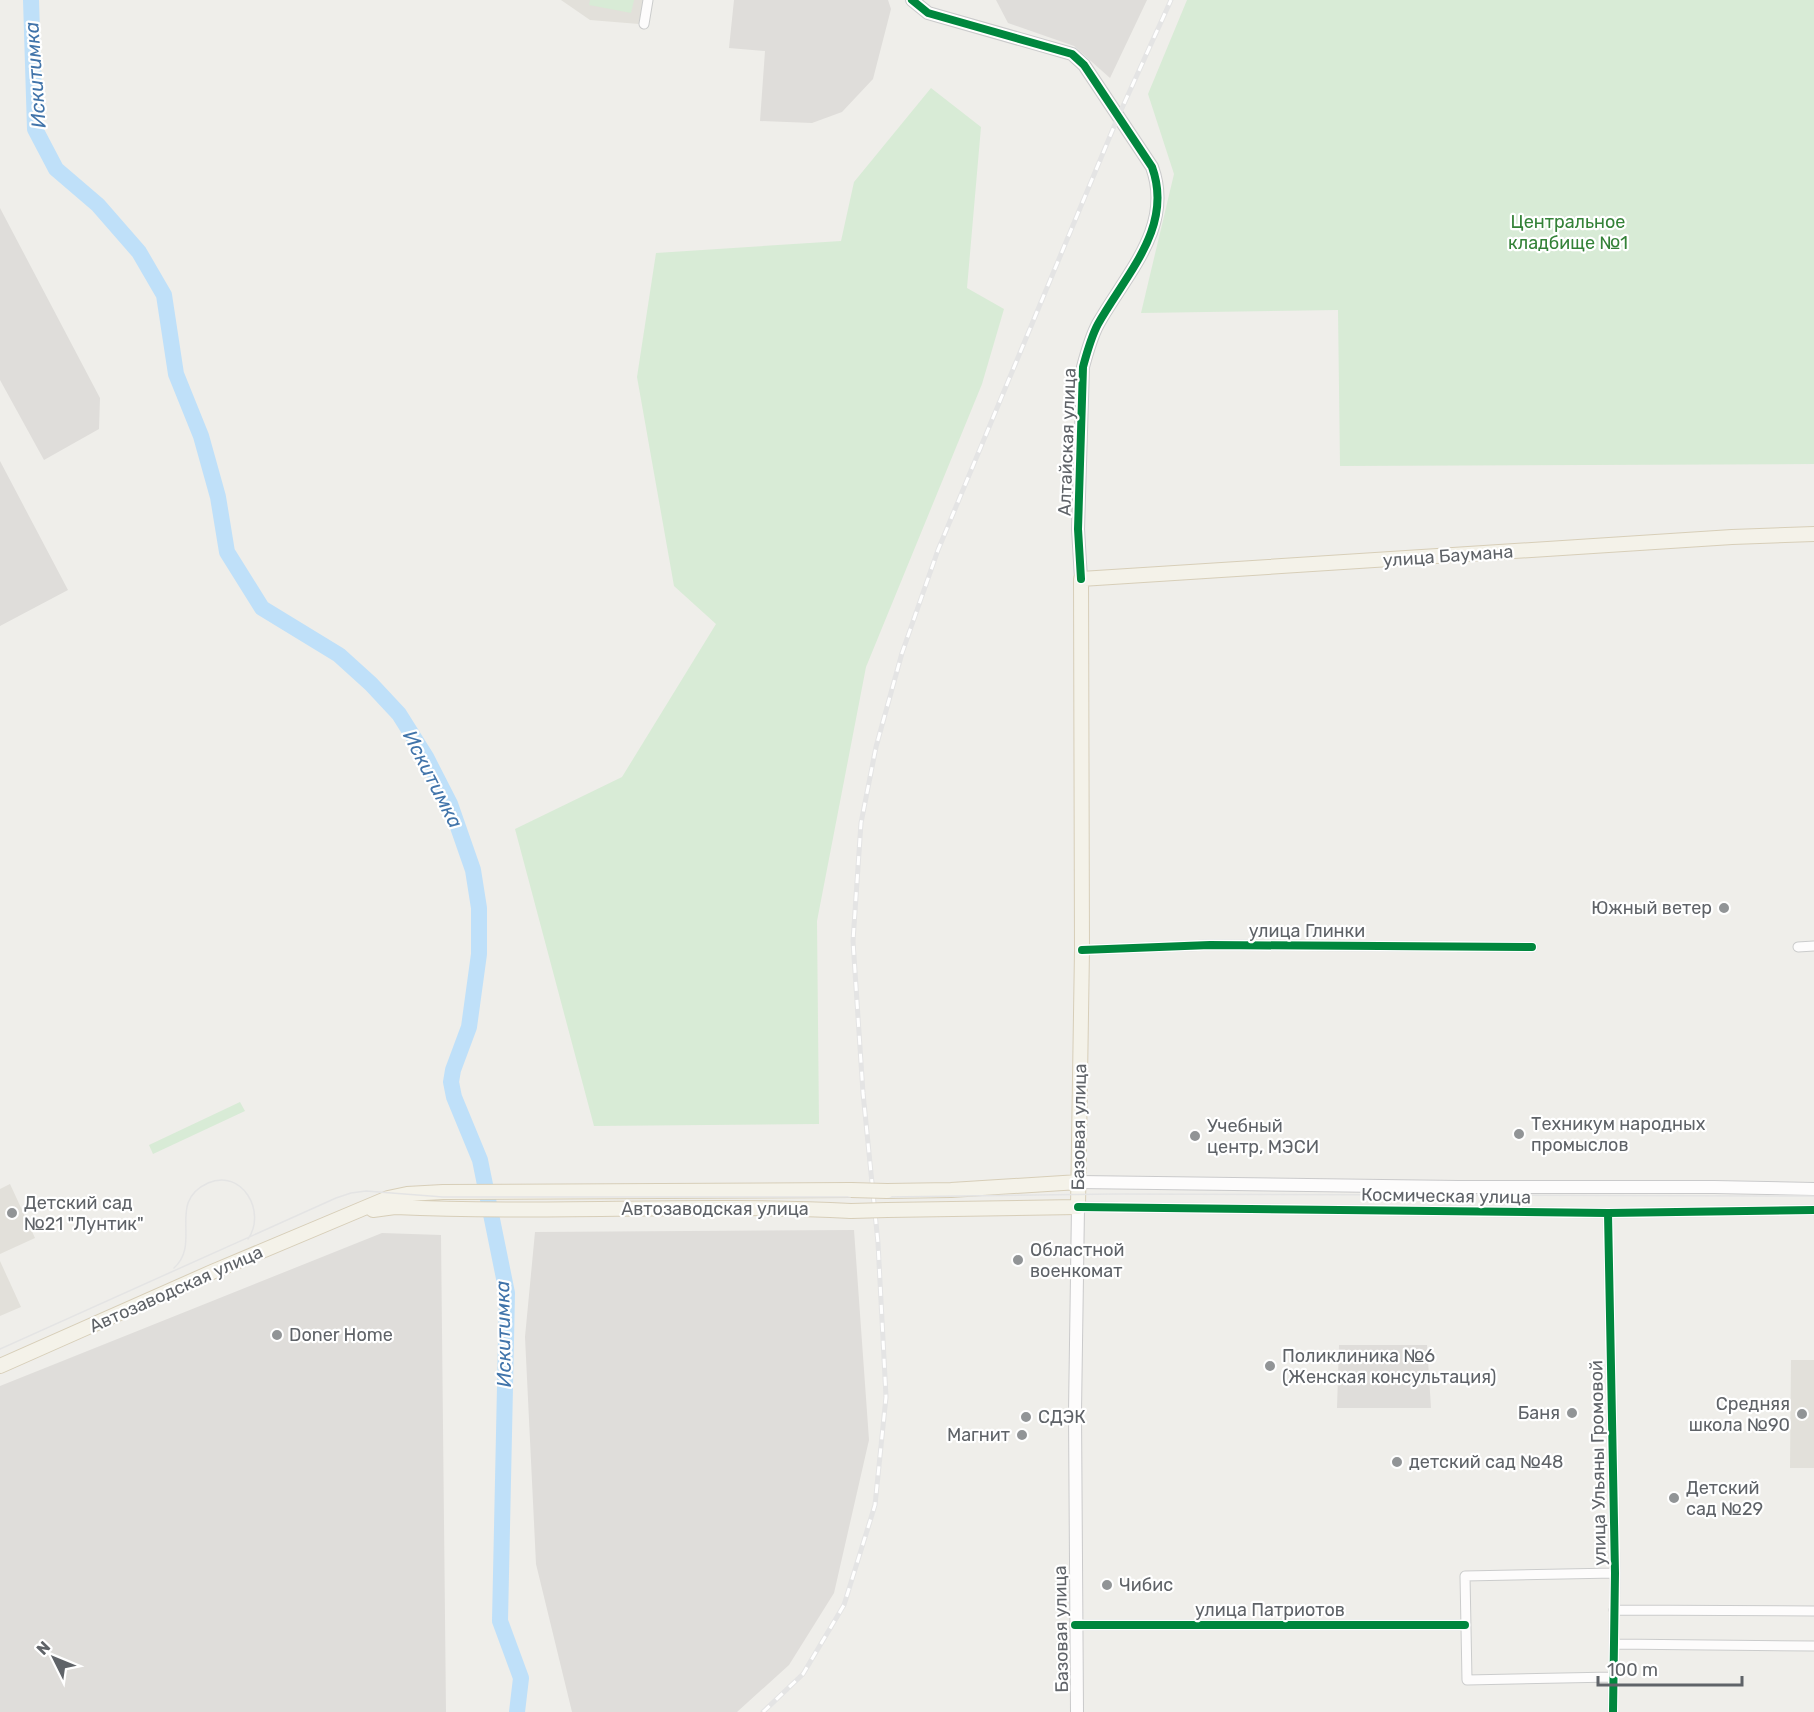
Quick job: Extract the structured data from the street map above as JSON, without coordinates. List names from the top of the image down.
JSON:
{
  "streets": {
    "main road": [
      "Алтайская улица",
      "улица Баумана",
      "Базовая улица",
      "Космическая улица",
      "Автозаводская улица"
    ],
    "street": ["улица Глинки", "улица Ульяны Громовой", "улица Патриотов"]
  },
  "crossings": [
    ["Алтайская улица", "улица Баумана"],
    ["Алтайская улица", "Базовая улица"],
    ["улица Баумана", "Базовая улица"],
    ["улица Глинки", "Базовая улица"],
    ["Базовая улица", "Космическая улица"],
    ["Базовая улица", "Автозаводская улица"],
    ["Базовая улица", "улица Патриотов"],
    ["Космическая улица", "Автозаводская улица"],
    ["Космическая улица", "улица Ульяны Громовой"]
  ],
  "water": ["Искитимка"],
  "parks": ["Центральное кладбище №1"],
  "places": [
    "Южный ветер",
    "Техникум народных промыслов",
    "Учебный центр, МЭСИ",
    "Детский сад №21 \"Лунтик\"",
    "Областной военкомат",
    "Doner Home",
    "Поликлиника №6 (Женская консультация)",
    "Баня",
    "Средняя школа №90",
    "СДЭК",
    "Магнит",
    "детский сад №48",
    "Детский сад №29",
    "Чибис"
  ],
  "scale_bar": "100 m",
  "north": "top left"
}
